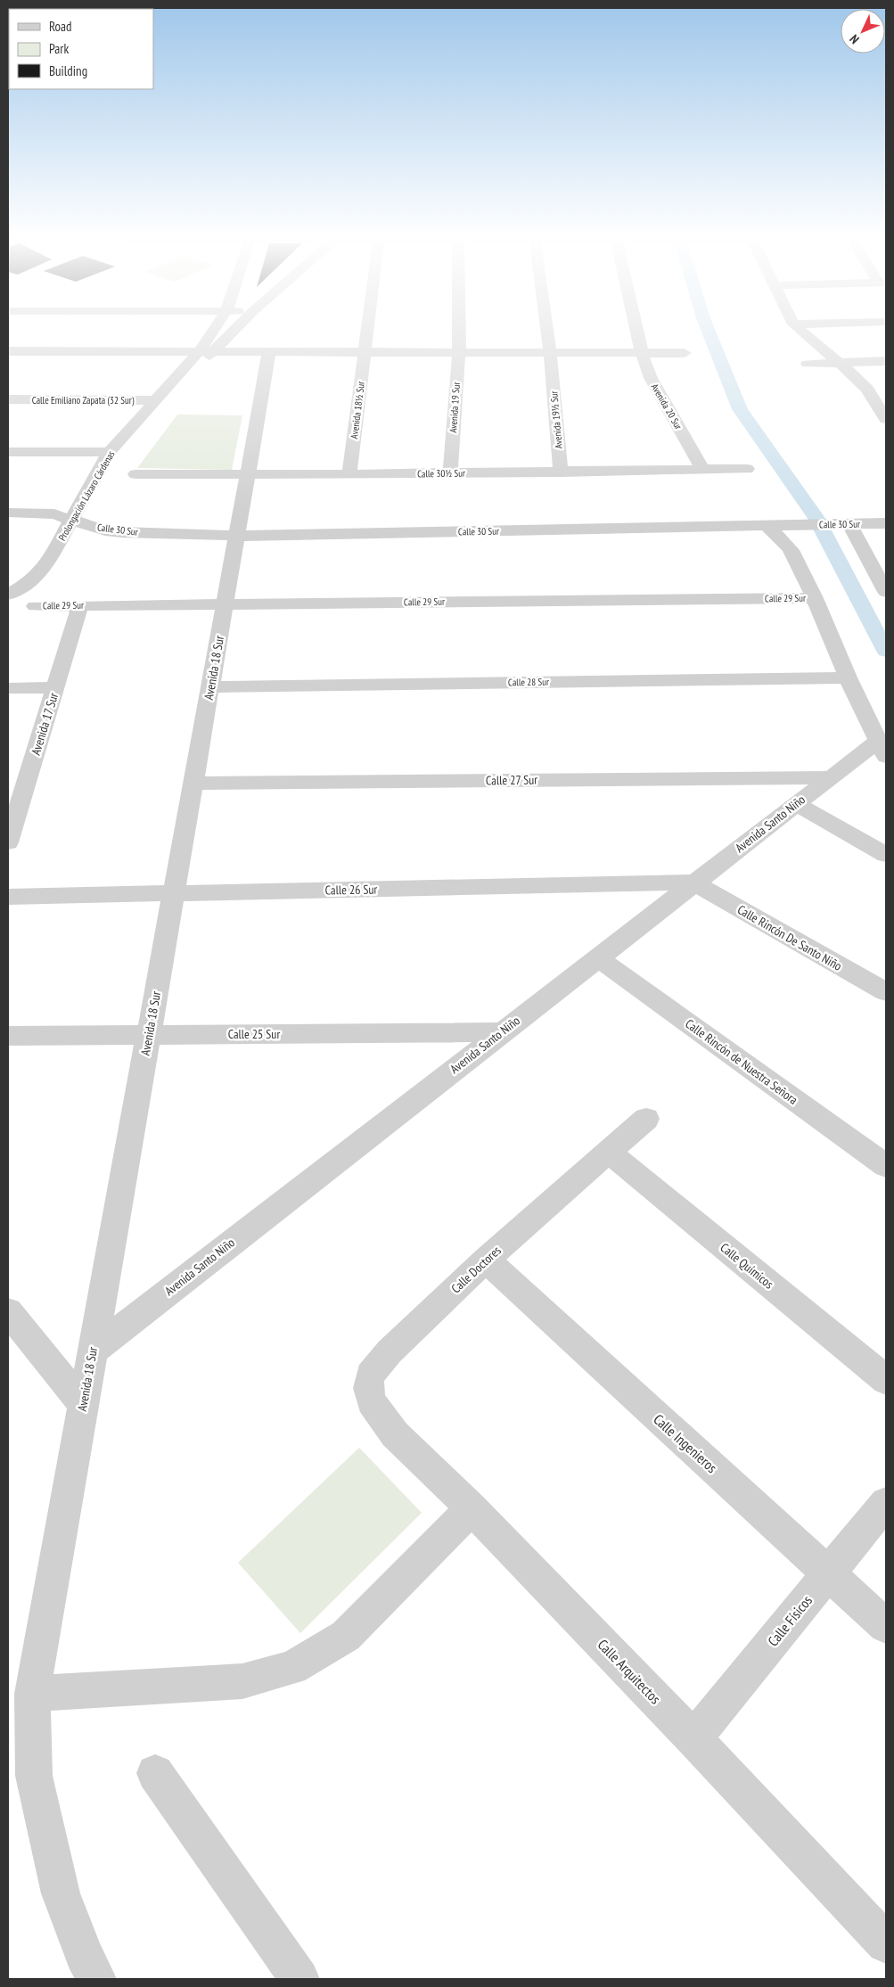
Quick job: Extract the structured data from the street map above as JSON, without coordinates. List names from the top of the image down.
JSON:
{
  "streets": {
    "street": [
      "Calle Emiliano Zapata (32 Sur)",
      "Avenida 20 Sur",
      "Avenida 19 Sur",
      "Avenida 18½ Sur",
      "Avenida 19½ Sur",
      "Calle 30½ Sur",
      "Prolongación Lázaro Cárdenas",
      "Calle 30 Sur",
      "Calle 29 Sur",
      "Avenida 18 Sur",
      "Calle 28 Sur",
      "Avenida 17 Sur",
      "Calle 27 Sur",
      "Avenida Santo Niño",
      "Calle 26 Sur",
      "Calle Rincón De Santo Niño",
      "Calle 25 Sur",
      "Calle Rincón de Nuestra Señora",
      "Calle Químicos",
      "Calle Doctores",
      "Calle Ingenieros",
      "Calle Físicos",
      "Calle Arquitectos"
    ]
  },
  "crossings": [
    ["Calle Emiliano Zapata (32 Sur)", "Prolongación Lázaro Cárdenas"],
    ["Avenida 20 Sur", "Calle 30½ Sur"],
    ["Avenida 19 Sur", "Calle 30½ Sur"],
    ["Avenida 18½ Sur", "Calle 30½ Sur"],
    ["Avenida 19½ Sur", "Calle 30½ Sur"],
    ["Calle 30½ Sur", "Avenida 18 Sur"],
    ["Prolongación Lázaro Cárdenas", "Calle 30 Sur"],
    ["Calle 30 Sur", "Avenida 18 Sur"],
    ["Calle 29 Sur", "Avenida 18 Sur"],
    ["Calle 29 Sur", "Avenida 17 Sur"],
    ["Avenida 18 Sur", "Calle 28 Sur"],
    ["Avenida 18 Sur", "Calle 27 Sur"],
    ["Avenida 18 Sur", "Avenida Santo Niño"],
    ["Avenida 18 Sur", "Calle 26 Sur"],
    ["Avenida 18 Sur", "Calle 25 Sur"],
    ["Calle 27 Sur", "Avenida Santo Niño"],
    ["Avenida Santo Niño", "Calle 26 Sur"],
    ["Avenida Santo Niño", "Calle Rincón De Santo Niño"],
    ["Avenida Santo Niño", "Calle 25 Sur"],
    ["Avenida Santo Niño", "Calle Rincón de Nuestra Señora"],
    ["Calle 26 Sur", "Calle Rincón De Santo Niño"],
    ["Calle Químicos", "Calle Doctores"],
    ["Calle Doctores", "Calle Ingenieros"],
    ["Calle Doctores", "Calle Arquitectos"],
    ["Calle Ingenieros", "Calle Físicos"],
    ["Calle Físicos", "Calle Arquitectos"]
  ],
  "legend": ["Road", "Park", "Building"],
  "north": "bottom left"
}
